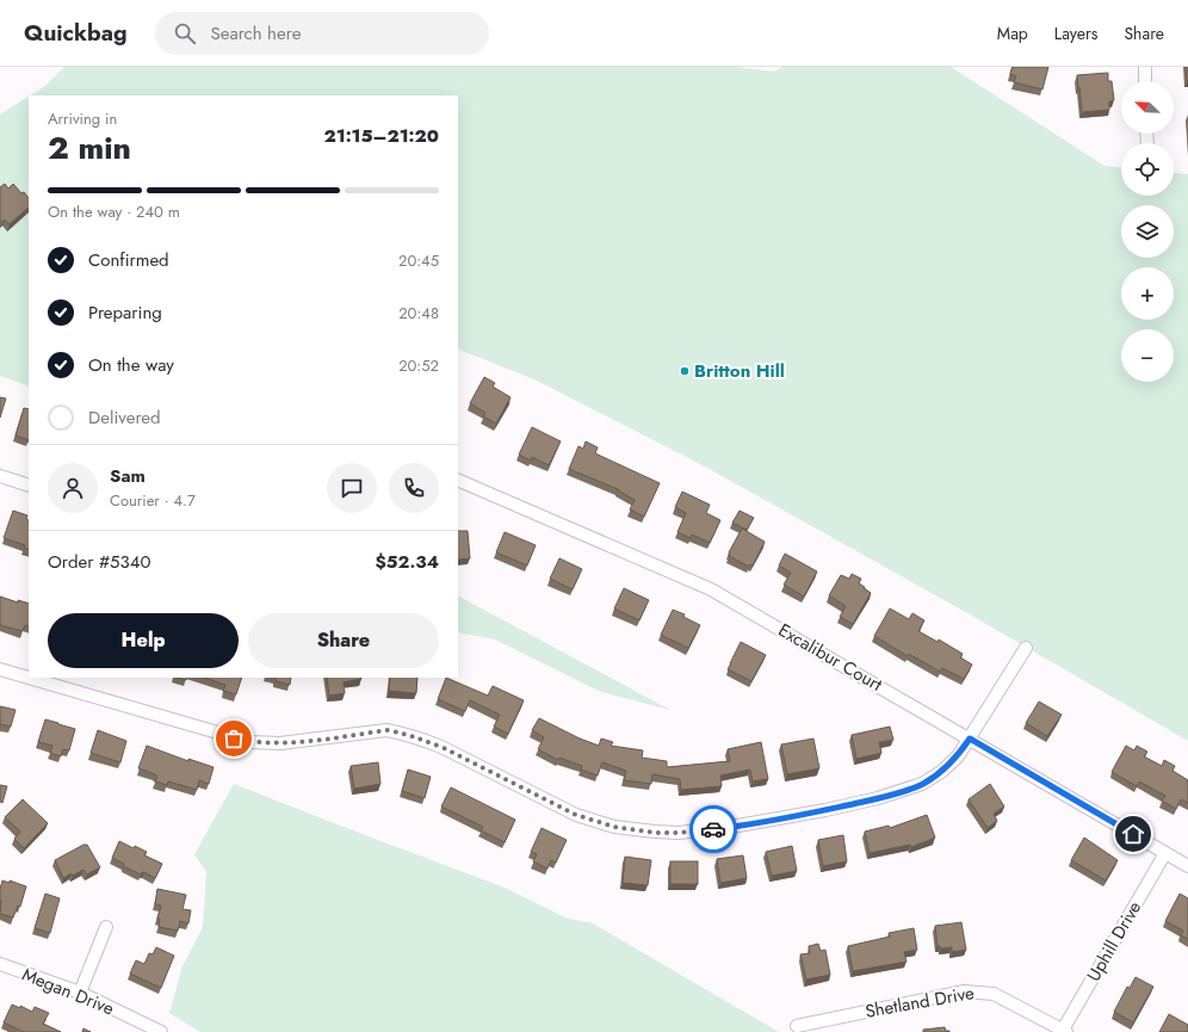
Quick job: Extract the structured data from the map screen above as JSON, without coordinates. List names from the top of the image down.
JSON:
{
  "streets": {
    "street": [
      "Excalibur Court",
      "Uphill Drive",
      "Megan Drive",
      "Shetland Drive"
    ]
  },
  "crossings": [
    ["Excalibur Court", "Uphill Drive"],
    ["Uphill Drive", "Shetland Drive"]
  ],
  "places": ["Britton Hill"],
  "north": "top left",
  "page": {
    "header": "Quickbag",
    "search": "Search here",
    "nav": ["Map", "Layers", "Share"],
    "map_buttons": ["+", "−"],
    "heading": ["2 min", "Arriving in", "21:15–21:20"],
    "panel": [
      "Sam",
      "Courier · 4.7",
      "Order #5340",
      "$52.34"
    ],
    "bar": "On the way · 240 m",
    "list": [
      ["Confirmed", "20:45"],
      ["Preparing", "20:48"],
      ["On the way", "20:52"],
      "Delivered"
    ],
    "buttons": ["Help", "Share"]
  }
}
